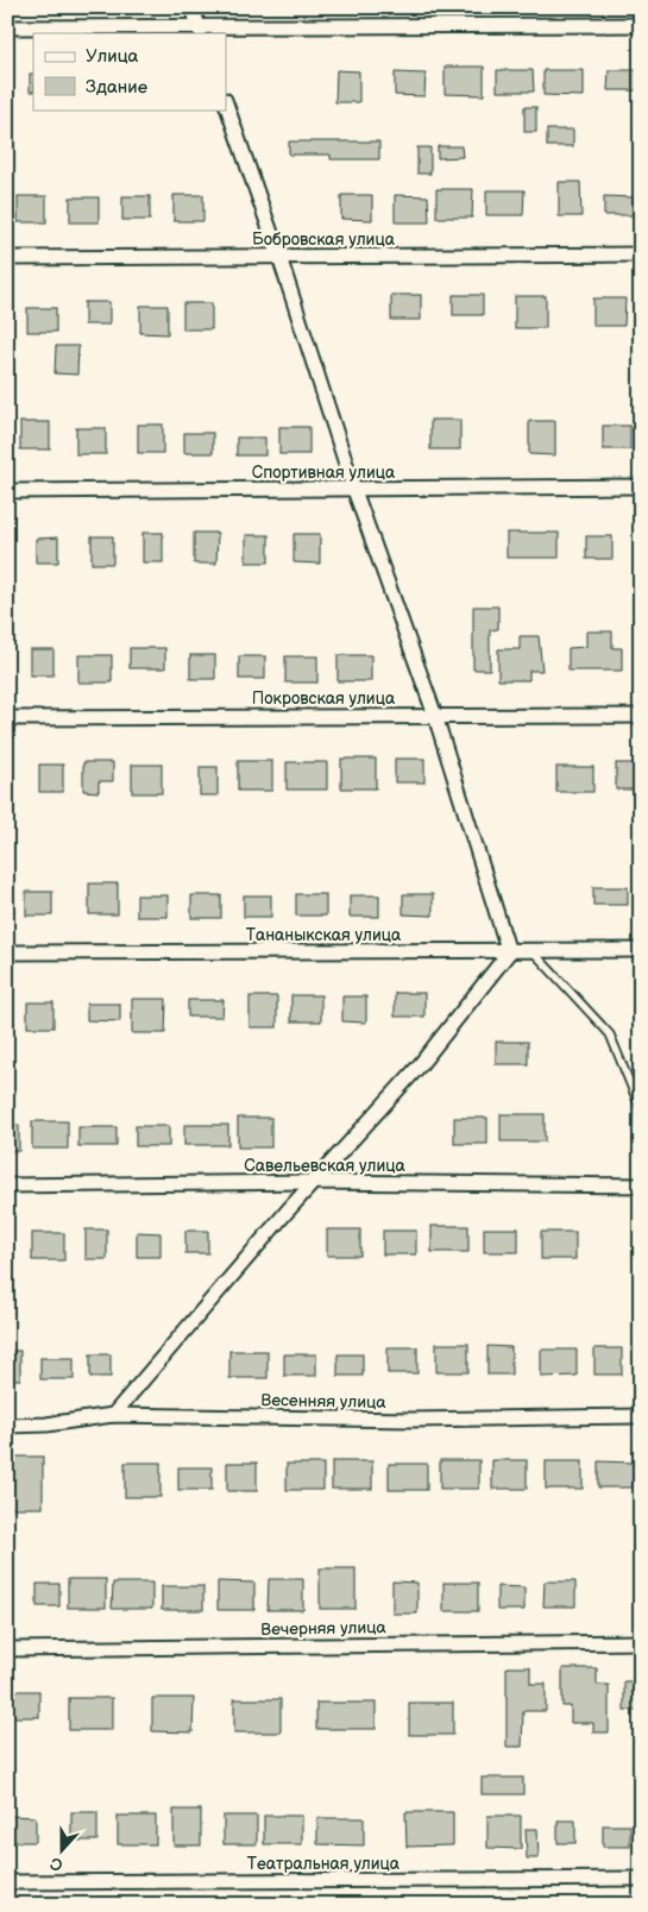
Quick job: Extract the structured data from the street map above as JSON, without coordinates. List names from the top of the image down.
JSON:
{
  "streets": {
    "street": [
      "Бобровская улица",
      "Спортивная улица",
      "Покровская улица",
      "Тананыкская улица",
      "Савельевская улица",
      "Весенняя улица",
      "Вечерняя улица",
      "Театральная улица"
    ]
  },
  "legend": ["Улица", "Здание"],
  "north": "bottom"
}
